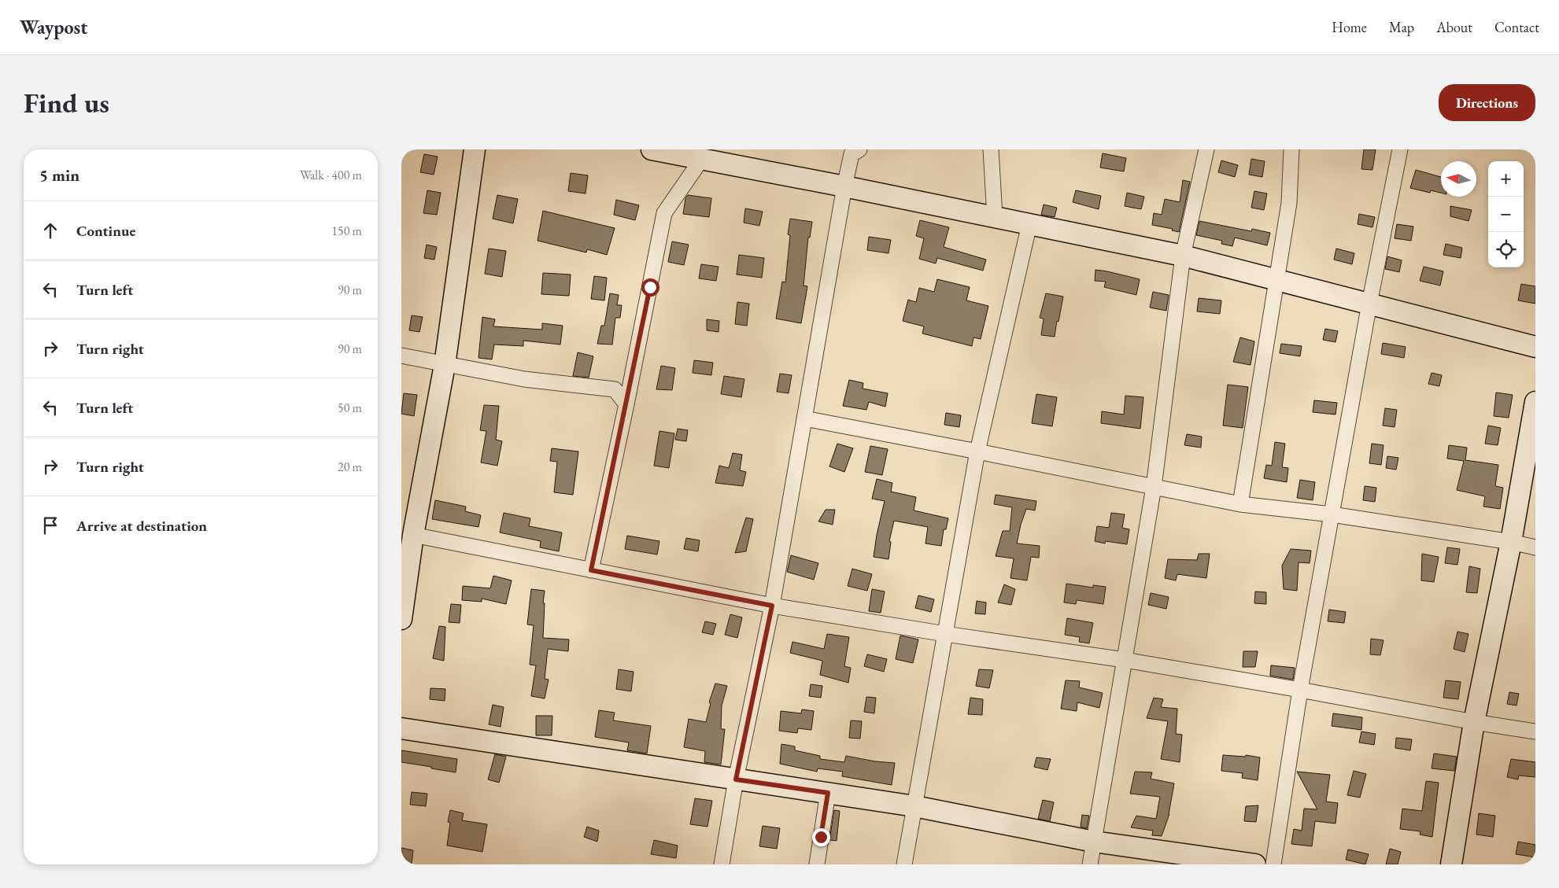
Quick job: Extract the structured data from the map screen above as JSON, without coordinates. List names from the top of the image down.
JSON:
{
  "north": "left",
  "page": {
    "header": "Waypost",
    "nav": [
      "Home",
      "Map",
      "About",
      "Contact"
    ],
    "buttons": "Directions",
    "title": "Find us",
    "heading": ["5 min", "Walk · 400 m"],
    "map_buttons": ["+", "−"],
    "list": [
      ["Continue", "150 m"],
      ["Turn left", "90 m"],
      ["Turn right", "90 m"],
      ["Turn left", "50 m"],
      ["Turn right", "20 m"],
      "Arrive at destination"
    ]
  }
}
